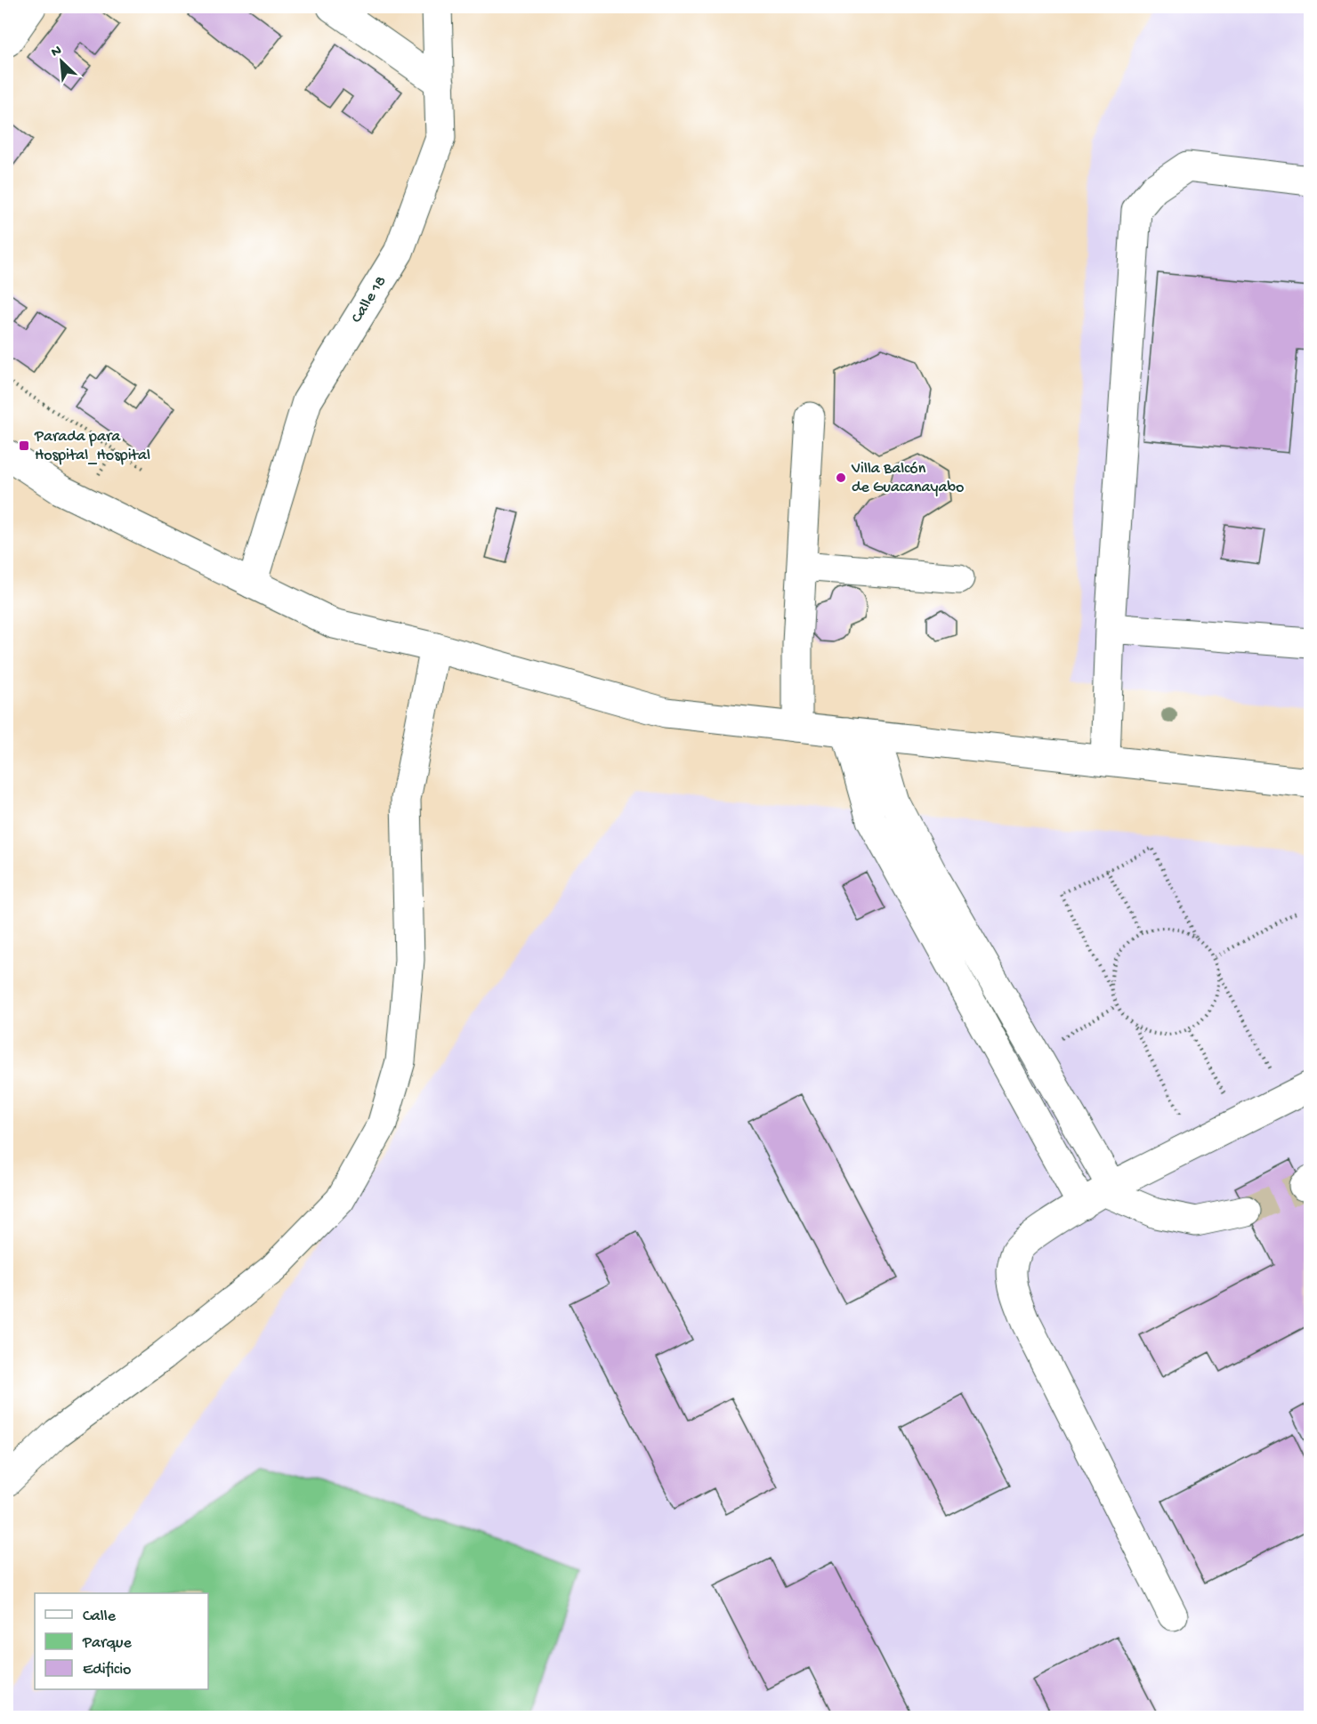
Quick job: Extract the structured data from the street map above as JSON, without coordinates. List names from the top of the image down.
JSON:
{
  "streets": {
    "street": ["Calle 18"]
  },
  "places": {
    "transit": ["Parada para Hospital_Hospital"],
    "other": ["Villa Balcón de Guacanayabo"]
  },
  "legend": ["Calle", "Parque", "Edificio"],
  "north": "top left"
}
